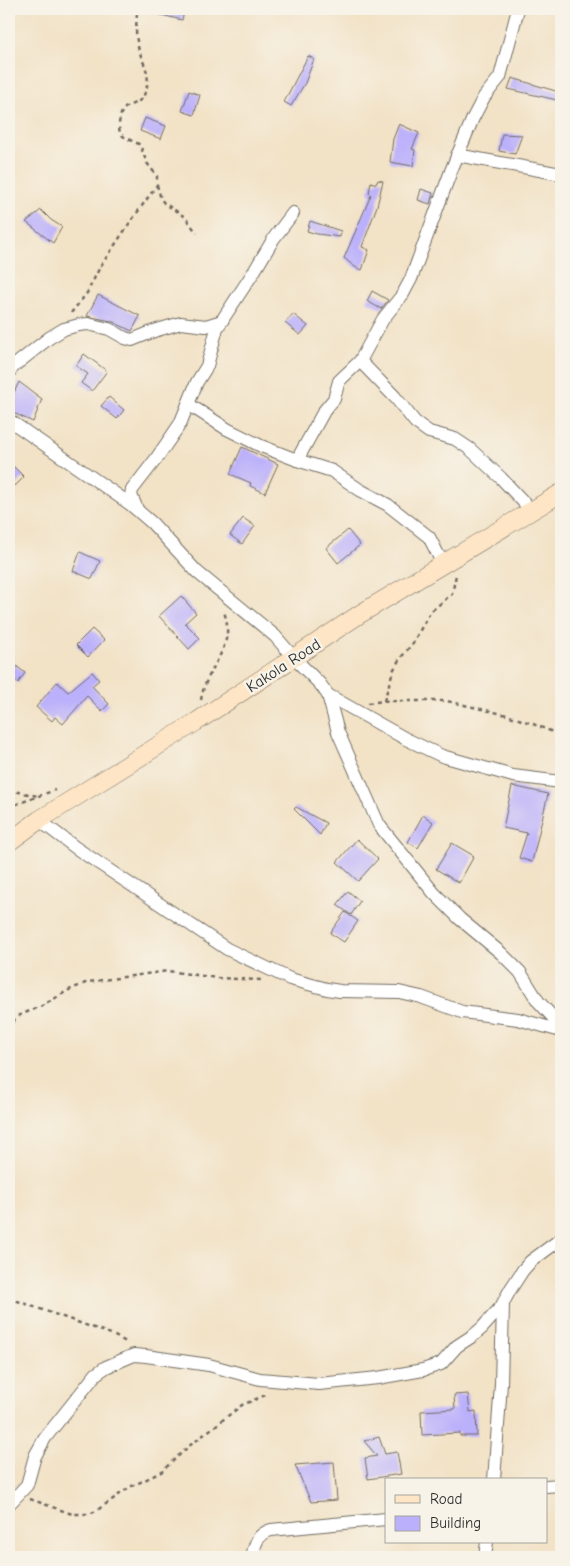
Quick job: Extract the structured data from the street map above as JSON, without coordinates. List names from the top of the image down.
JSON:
{
  "streets": {
    "main road": ["Kakola Road"]
  },
  "legend": ["Road", "Building"]
}
